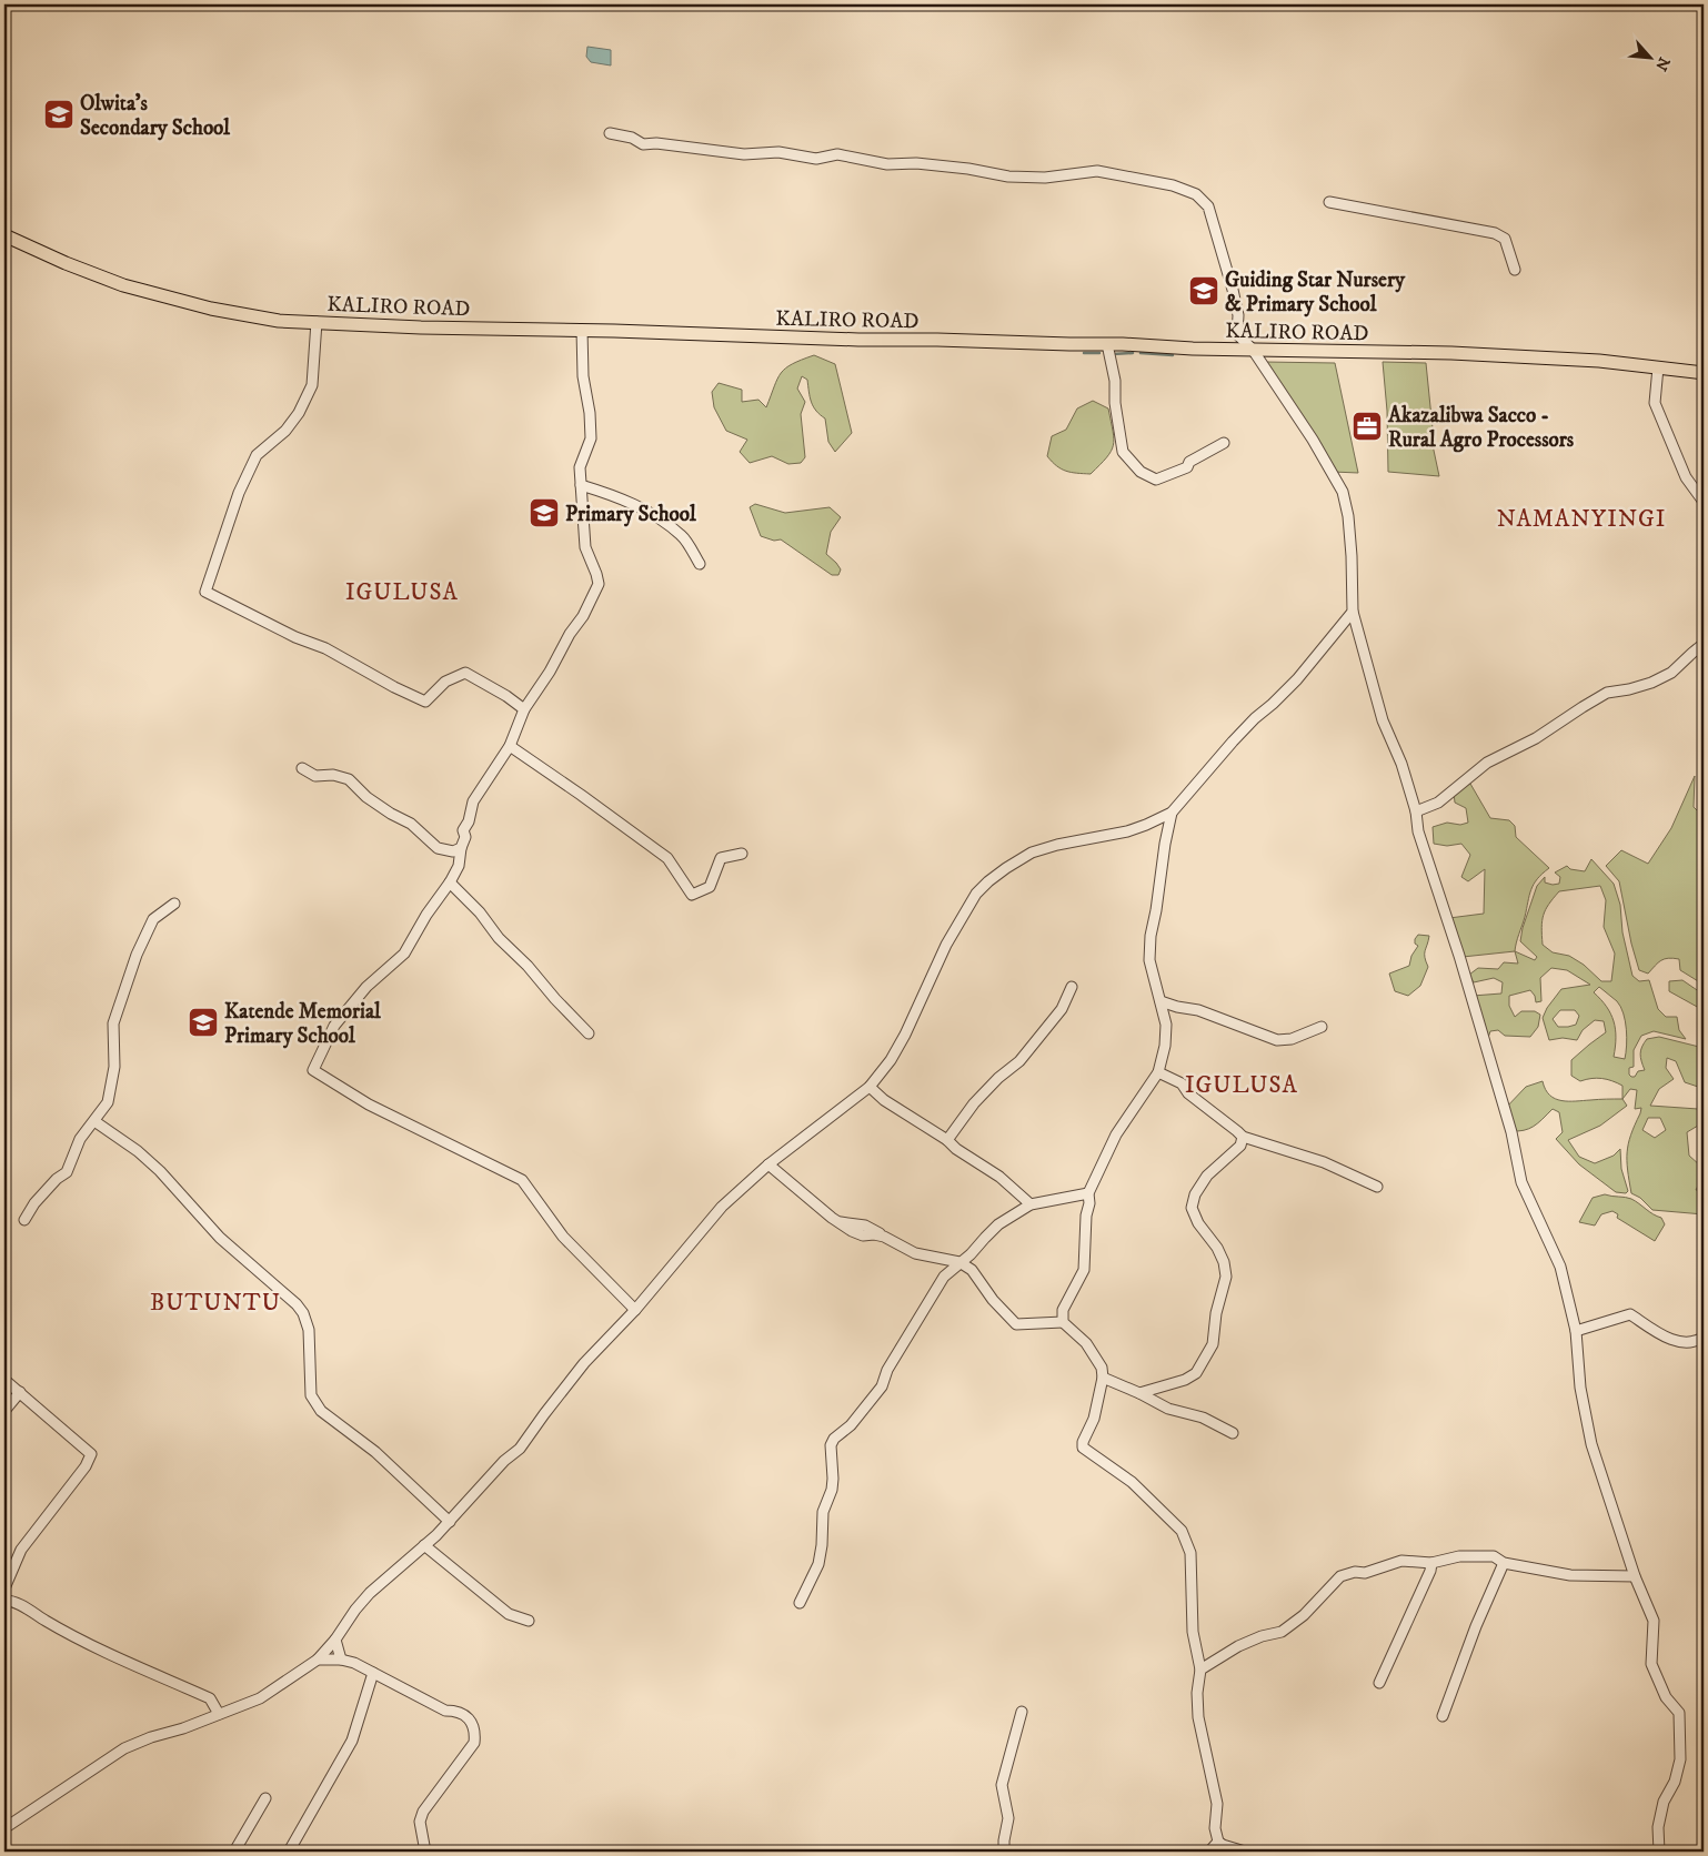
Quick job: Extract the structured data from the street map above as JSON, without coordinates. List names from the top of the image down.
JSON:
{
  "streets": {
    "main road": ["KALIRO ROAD"]
  },
  "districts": [
    "NAMANYINGI",
    "IGULUSA",
    "IGULUSA",
    "BUTUNTU"
  ],
  "places": {
    "school or university": [
      "Olwita's Secondary School",
      "Guiding Star Nursery & Primary School",
      "Primary School",
      "Katende Memorial Primary School"
    ],
    "office": ["Akazalibwa Sacco - Rural Agro Processors"]
  },
  "north": "bottom right"
}
